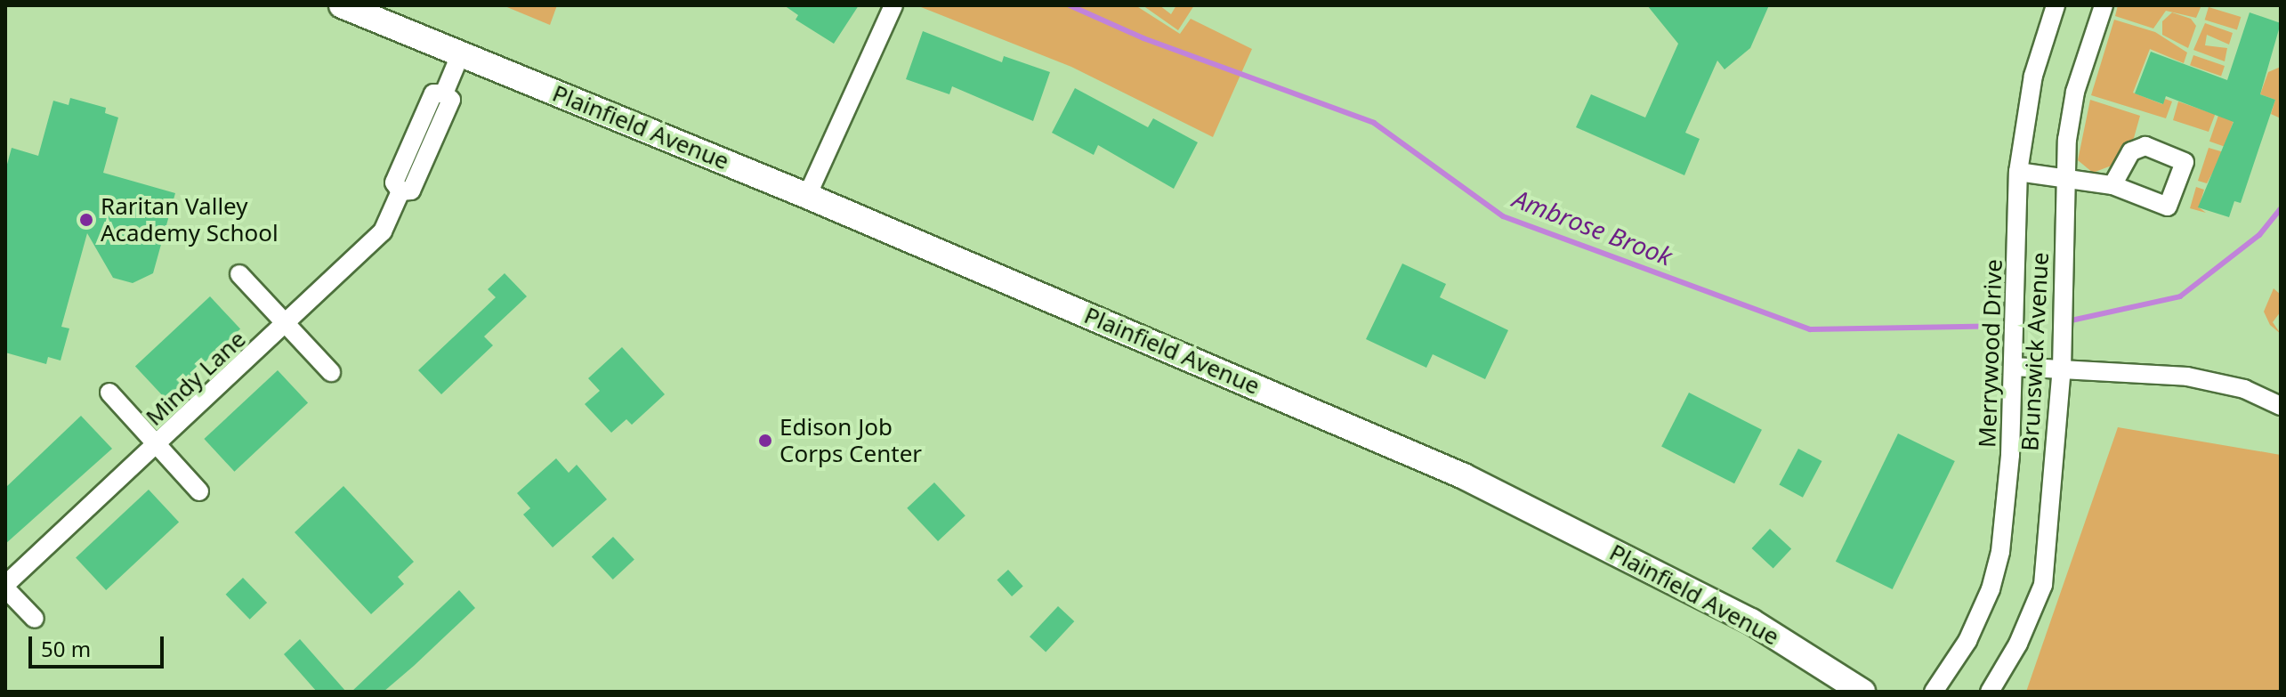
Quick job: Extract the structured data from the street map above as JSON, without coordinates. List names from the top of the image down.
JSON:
{
  "streets": {
    "main road": ["Plainfield Avenue"],
    "street": ["Brunswick Avenue", "Merrywood Drive", "Mindy Lane"]
  },
  "crossings": [
    ["Plainfield Avenue", "Mindy Lane"]
  ],
  "water": ["Ambrose Brook"],
  "places": ["Raritan Valley Academy School", "Edison Job Corps Center"],
  "scale_bar": "50 m"
}
